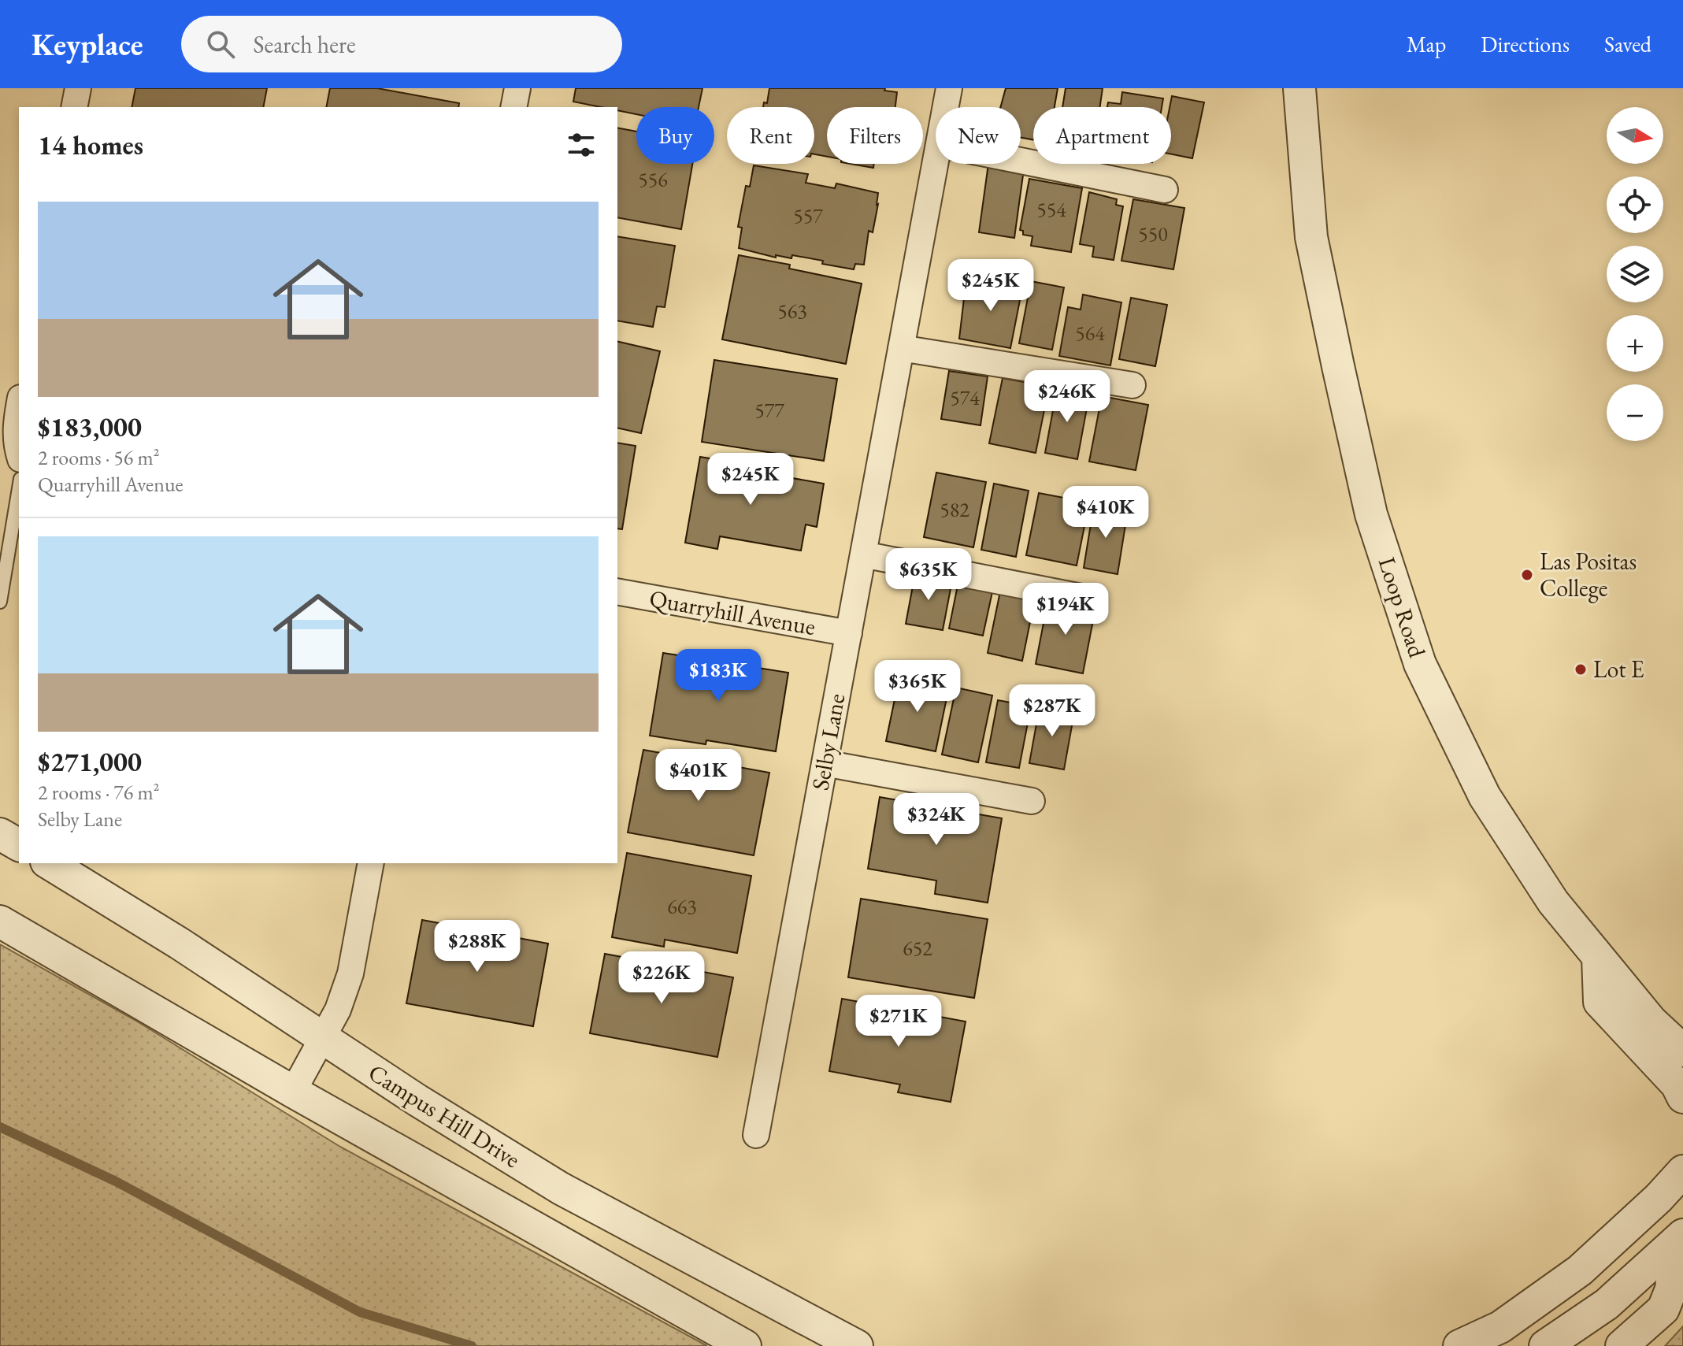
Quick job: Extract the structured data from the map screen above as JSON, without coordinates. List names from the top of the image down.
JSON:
{
  "streets": {
    "street": [
      "Loop Road",
      "Quarryhill Avenue",
      "Selby Lane",
      "Campus Hill Drive"
    ]
  },
  "crossings": [
    ["Quarryhill Avenue", "Selby Lane"]
  ],
  "places": ["Las Positas College", "Lot E"],
  "house_numbers": [
    "556",
    "554",
    "557",
    "550",
    "563",
    "564",
    "574",
    "577",
    "582",
    "663",
    "652"
  ],
  "north": "right",
  "page": {
    "header": "Keyplace",
    "search": "Search here",
    "nav": ["Map", "Directions", "Saved"],
    "map_buttons": ["+", "−"],
    "chip": [
      "Buy",
      "Rent",
      "Filters",
      "New",
      "Apartment"
    ],
    "heading": "14 homes",
    "list": [
      {
        "name": "$183,000",
        "note": "2 rooms · 56 m² · Quarryhill Avenue"
      },
      {
        "name": "$271,000",
        "note": "2 rooms · 76 m² · Selby Lane"
      }
    ],
    "price": [
      "$245K",
      "$246K",
      "$245K",
      "$410K",
      "$635K",
      "$194K",
      "$183K",
      "$365K",
      "$287K",
      "$401K",
      "$324K",
      "$288K",
      "$226K",
      "$271K"
    ]
  }
}
